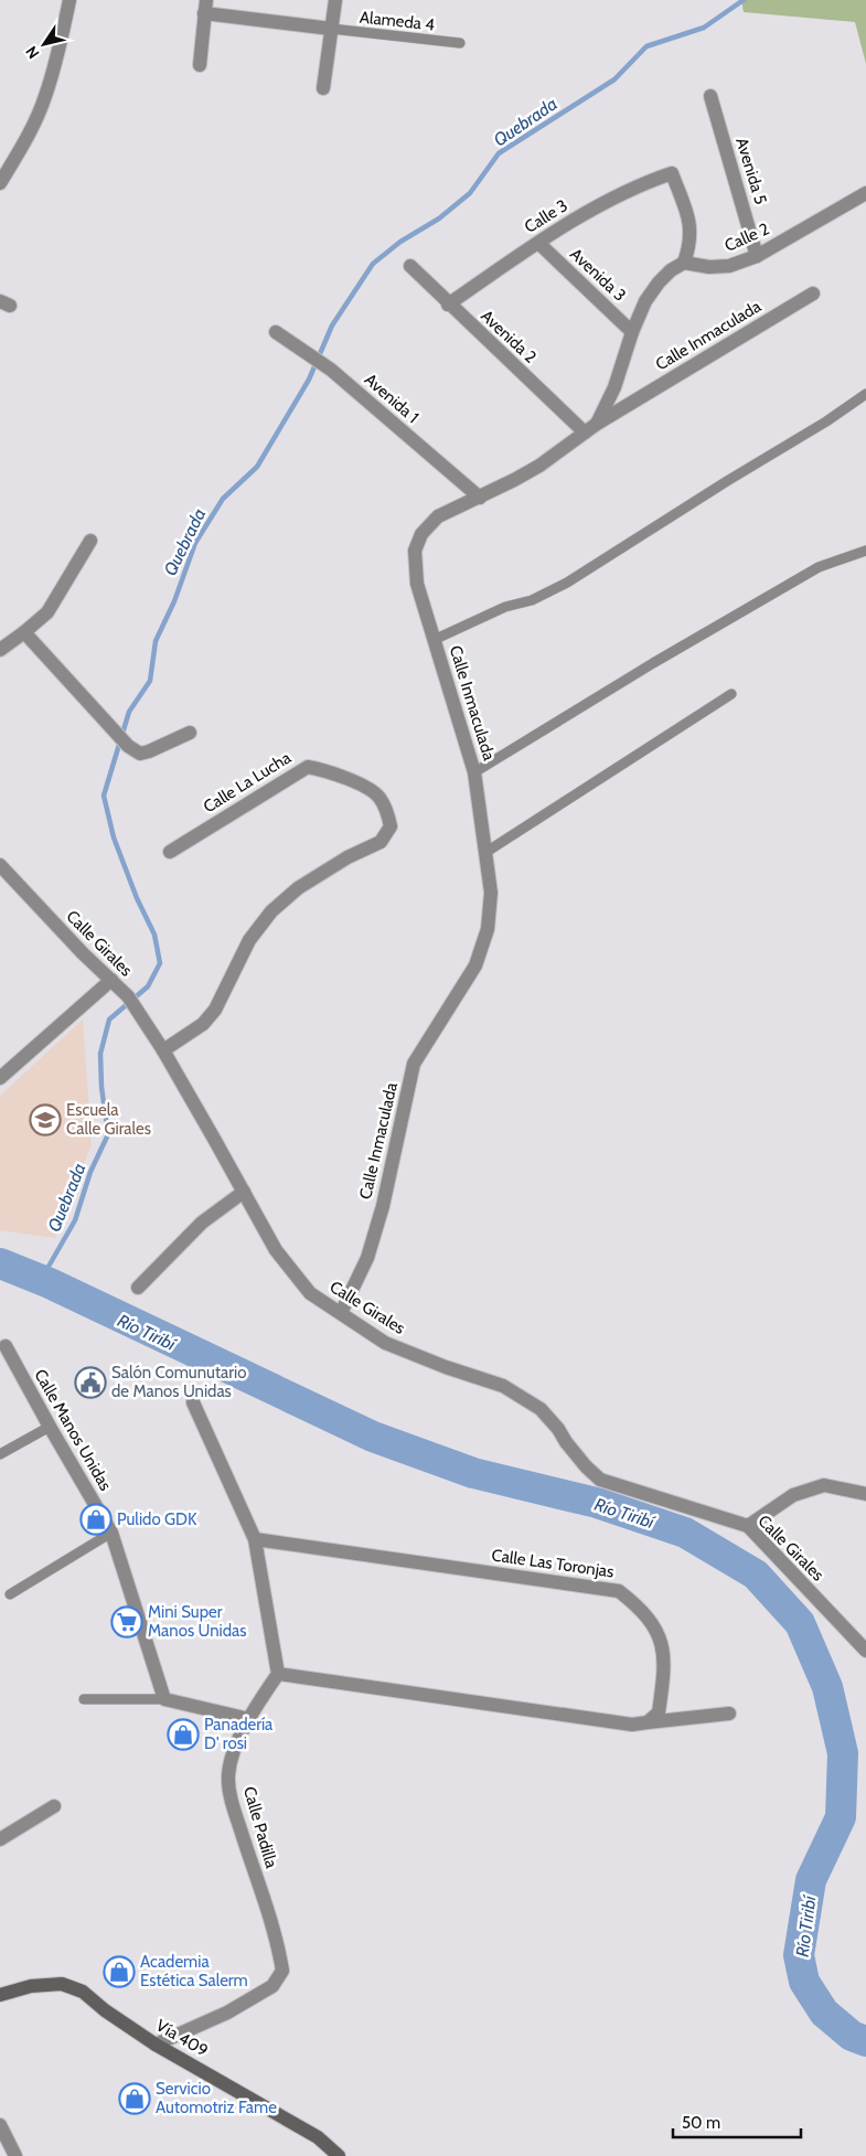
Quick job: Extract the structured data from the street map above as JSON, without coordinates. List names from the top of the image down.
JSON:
{
  "streets": {
    "street": [
      "Avenida 5",
      "Calle 3",
      "Calle 2",
      "Avenida 3",
      "Calle Inmaculada",
      "Avenida 2",
      "Avenida 1",
      "Calle La Lucha",
      "Calle Girales",
      "Calle Manos Unidas",
      "Calle Las Toronjas",
      "Calle Padilla",
      "Vía 409"
    ],
    "lane": ["Alameda 4"]
  },
  "crossings": [
    ["Avenida 5", "Calle 2"],
    ["Calle 3", "Calle 2"],
    ["Calle 3", "Avenida 3"],
    ["Calle 3", "Avenida 2"],
    ["Calle Inmaculada", "Avenida 2"],
    ["Calle Inmaculada", "Avenida 1"],
    ["Calle Inmaculada", "Calle Girales"],
    ["Calle La Lucha", "Calle Girales"],
    ["Calle Padilla", "Vía 409"]
  ],
  "water": ["Quebrada", "Río Tiribí"],
  "places": {
    "school or university": ["Escuela Calle Girales"],
    "public building": ["Salón Comunutario de Manos Unidas"],
    "shop": [
      "Pulido GDK",
      "Panadería D' rosi",
      "Academia Estética Salerm",
      "Servicio Automotriz Fame"
    ],
    "supermarket": ["Mini Super Manos Unidas"]
  },
  "scale_bar": "50 m",
  "north": "bottom left"
}
